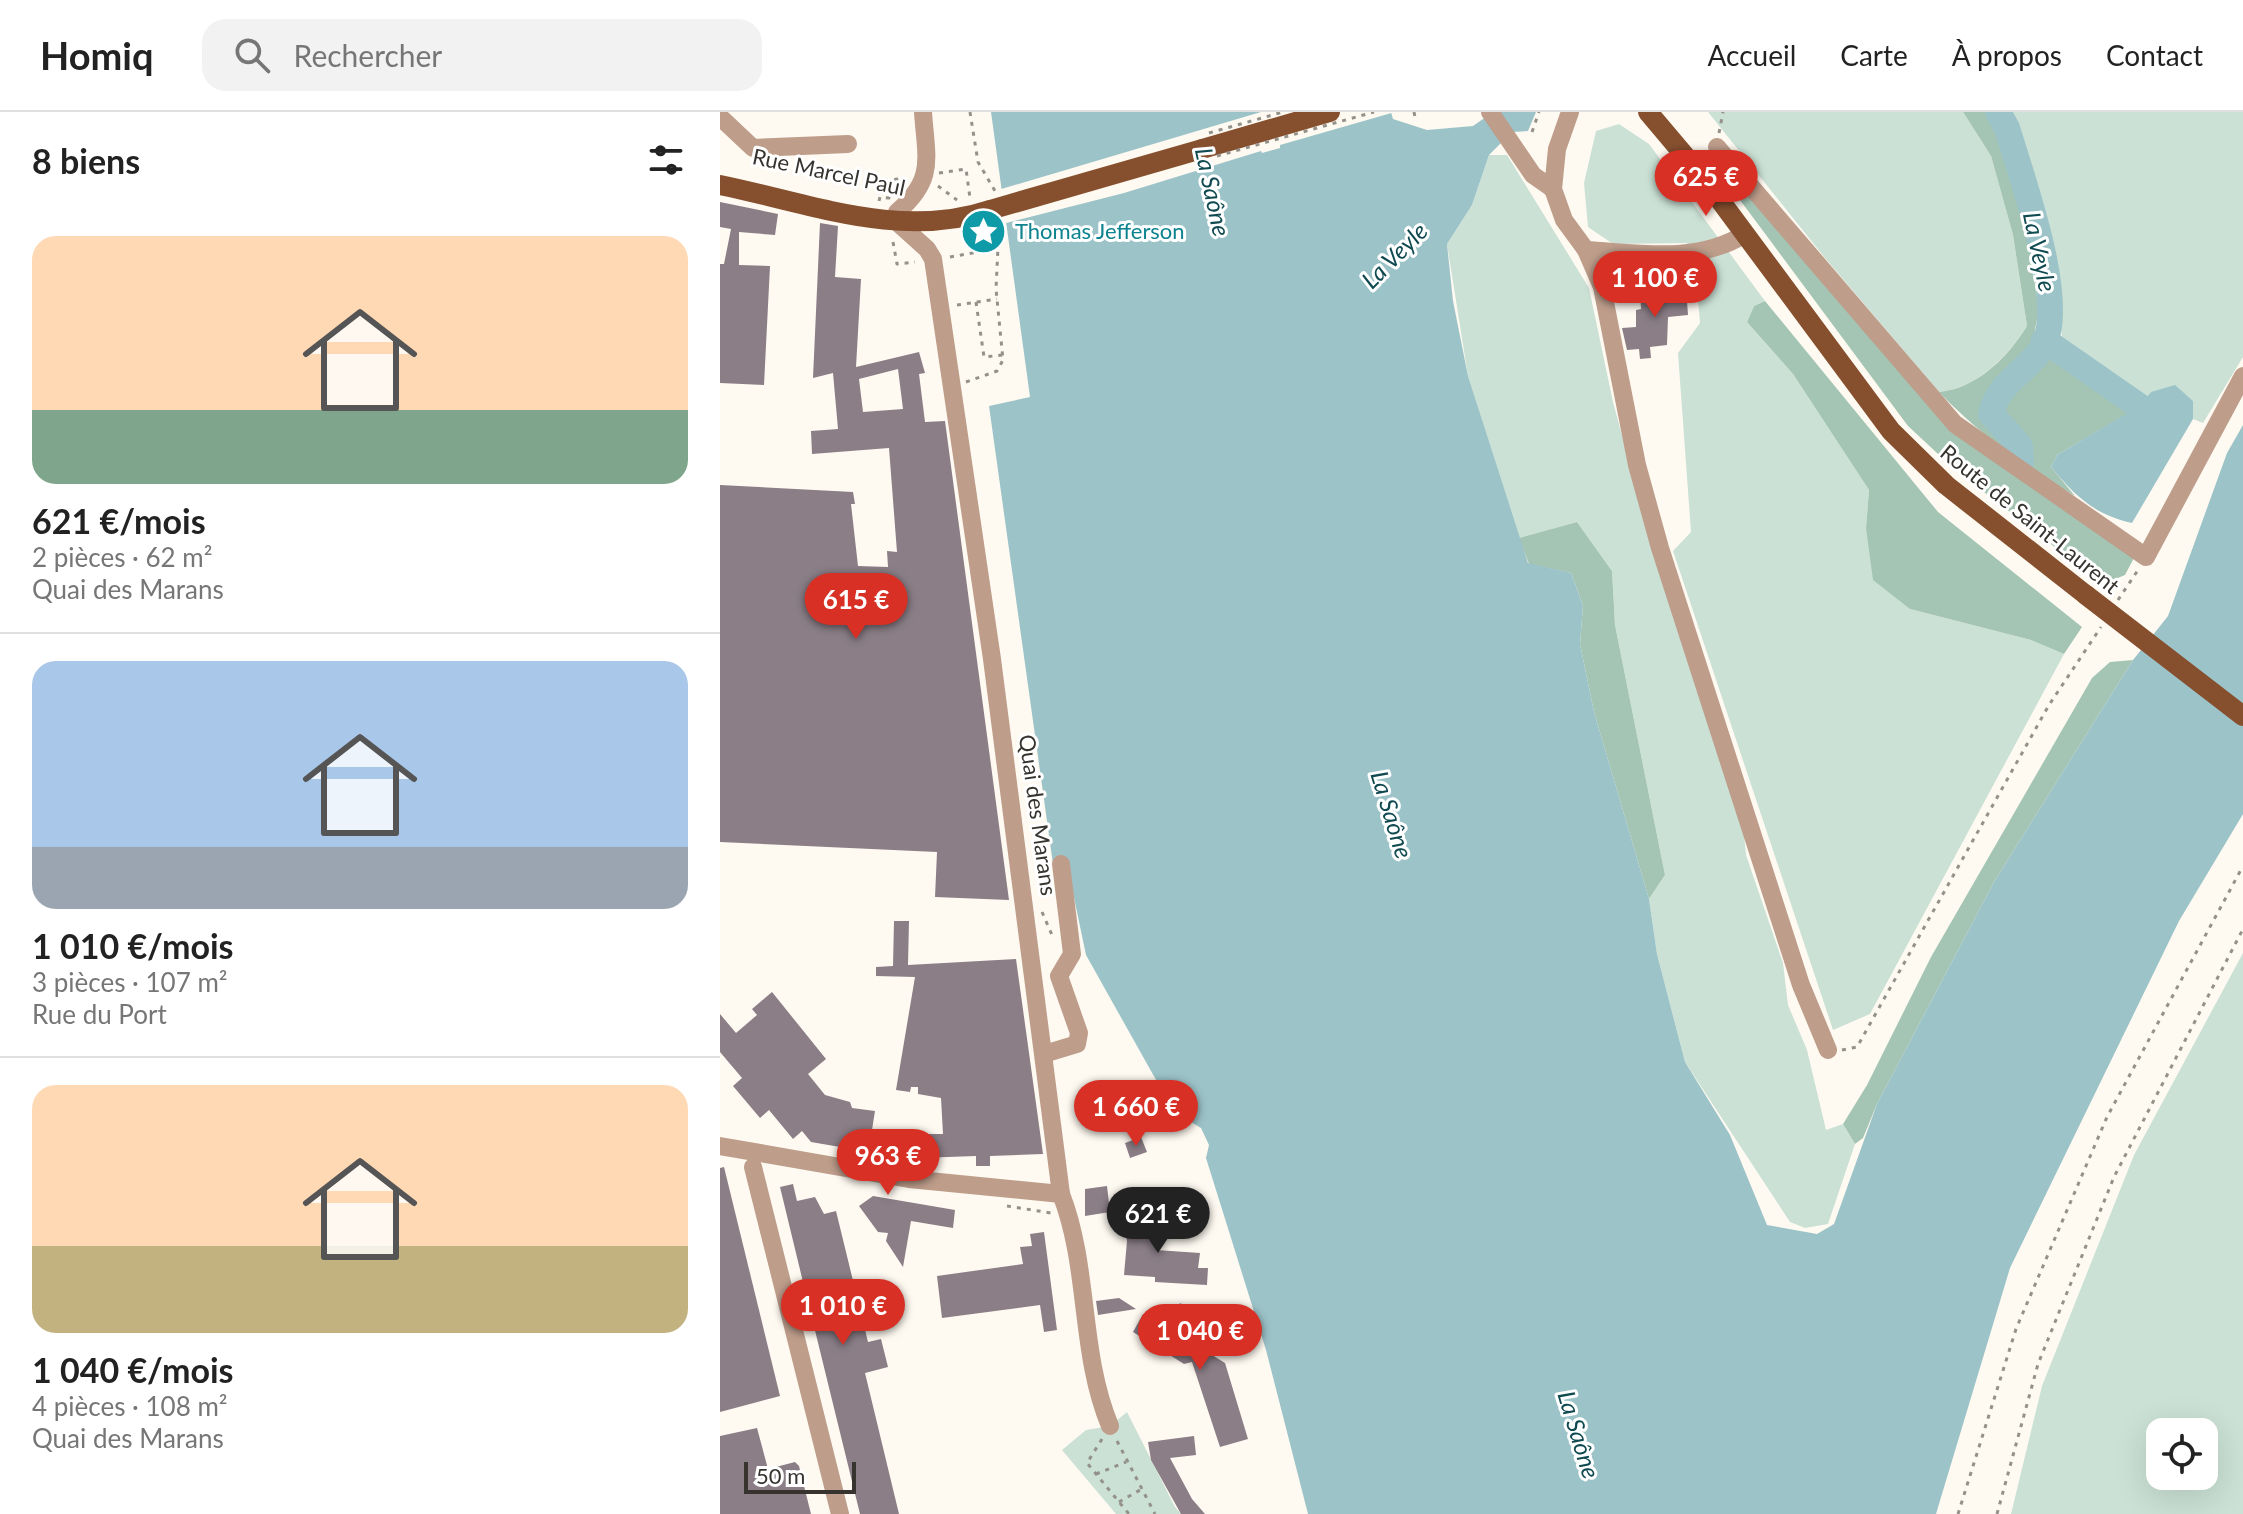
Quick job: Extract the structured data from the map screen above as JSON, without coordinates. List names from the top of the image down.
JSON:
{
  "streets": {
    "main road": ["Rue Marcel Paul", "Route de Saint-Laurent"],
    "street": ["Quai des Marans"]
  },
  "crossings": [
    ["Rue Marcel Paul", "Quai des Marans"]
  ],
  "water": ["La Saône", "La Veyle"],
  "places": {
    "place": ["Thomas Jefferson"]
  },
  "scale_bar": "50 m",
  "page": {
    "header": "Homiq",
    "search": "Rechercher",
    "nav": [
      "Accueil",
      "Carte",
      "À propos",
      "Contact"
    ],
    "heading": "8 biens",
    "price": [
      "625 €",
      "1 100 €",
      "615 €",
      "1 660 €",
      "963 €",
      "621 €",
      "1 010 €",
      "1 040 €"
    ],
    "list": [
      {
        "name": "621 €/mois",
        "note": "2 pièces · 62 m² · Quai des Marans"
      },
      {
        "name": "1 010 €/mois",
        "note": "3 pièces · 107 m² · Rue du Port"
      },
      {
        "name": "1 040 €/mois",
        "note": "4 pièces · 108 m² · Quai des Marans"
      }
    ],
    "scale": "50 m"
  }
}
